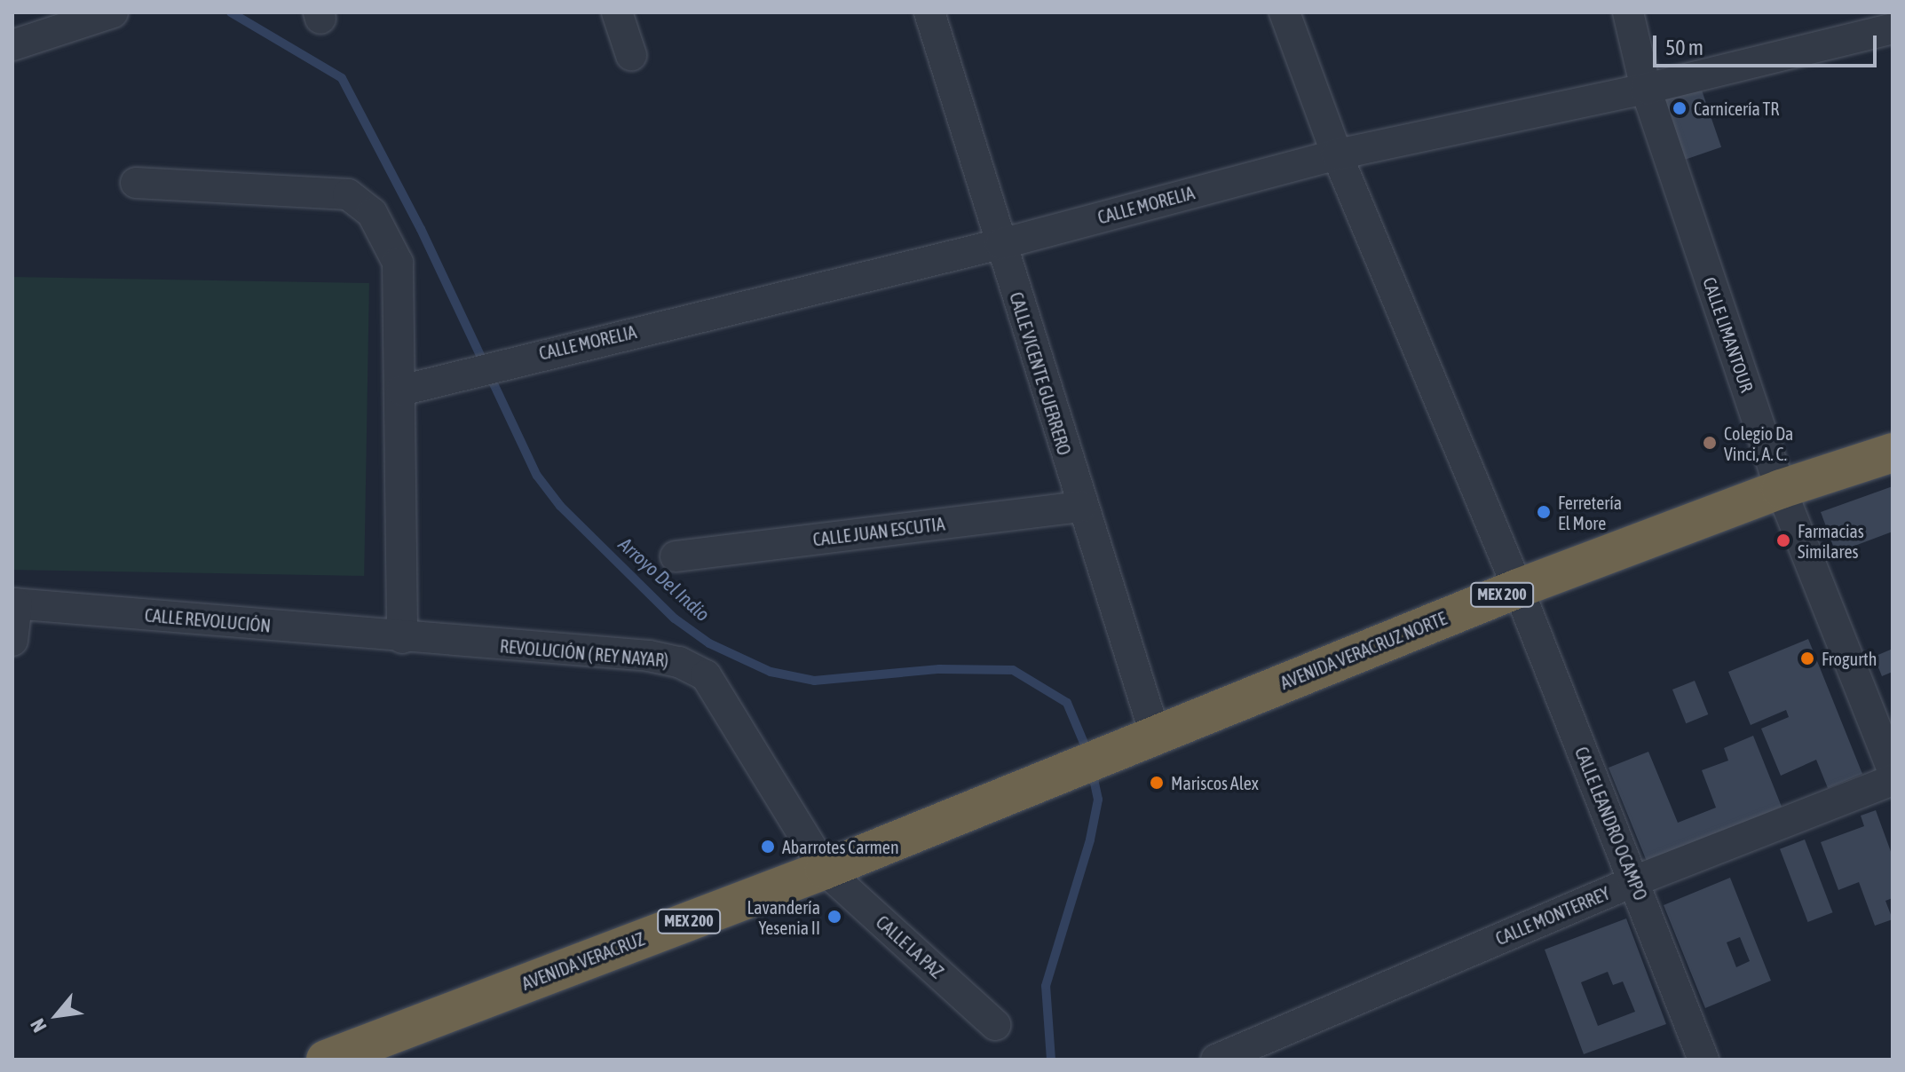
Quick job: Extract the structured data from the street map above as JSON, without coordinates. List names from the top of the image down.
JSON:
{
  "streets": {
    "highway": ["MEX 200", "AVENIDA VERACRUZ NORTE", "AVENIDA VERACRUZ"],
    "street": [
      "CALLE MORELIA",
      "CALLE LIMANTOUR",
      "CALLE VICENTE GUERRERO",
      "CALLE JUAN ESCUTIA",
      "CALLE REVOLUCIÓN",
      "REVOLUCIÓN ( REY NAYAR)",
      "CALLE LEANDRO OCAMPO",
      "CALLE MONTERREY",
      "CALLE LA PAZ"
    ]
  },
  "crossings": [
    ["CALLE MORELIA", "CALLE LIMANTOUR"],
    ["CALLE MORELIA", "CALLE VICENTE GUERRERO"],
    ["CALLE MORELIA", "CALLE LEANDRO OCAMPO"],
    ["CALLE LIMANTOUR", "AVENIDA VERACRUZ NORTE"],
    ["CALLE VICENTE GUERRERO", "CALLE JUAN ESCUTIA"],
    ["CALLE VICENTE GUERRERO", "AVENIDA VERACRUZ NORTE"],
    ["CALLE REVOLUCIÓN", "REVOLUCIÓN ( REY NAYAR)"],
    ["AVENIDA VERACRUZ NORTE", "CALLE LEANDRO OCAMPO"],
    ["AVENIDA VERACRUZ NORTE", "AVENIDA VERACRUZ"],
    ["REVOLUCIÓN ( REY NAYAR)", "CALLE LA PAZ"],
    ["REVOLUCIÓN ( REY NAYAR)", "AVENIDA VERACRUZ"],
    ["CALLE LEANDRO OCAMPO", "CALLE MONTERREY"],
    ["CALLE LA PAZ", "AVENIDA VERACRUZ"]
  ],
  "water": ["Arroyo Del Indio"],
  "places": [
    "Carnicería TR",
    "Colegio Da Vinci, A. C.",
    "Ferretería El More",
    "Farmacias Similares",
    "Frogurth",
    "Mariscos Alex",
    "Abarrotes Carmen",
    "Lavandería Yesenia II"
  ],
  "scale_bar": "50 m",
  "north": "bottom left"
}
